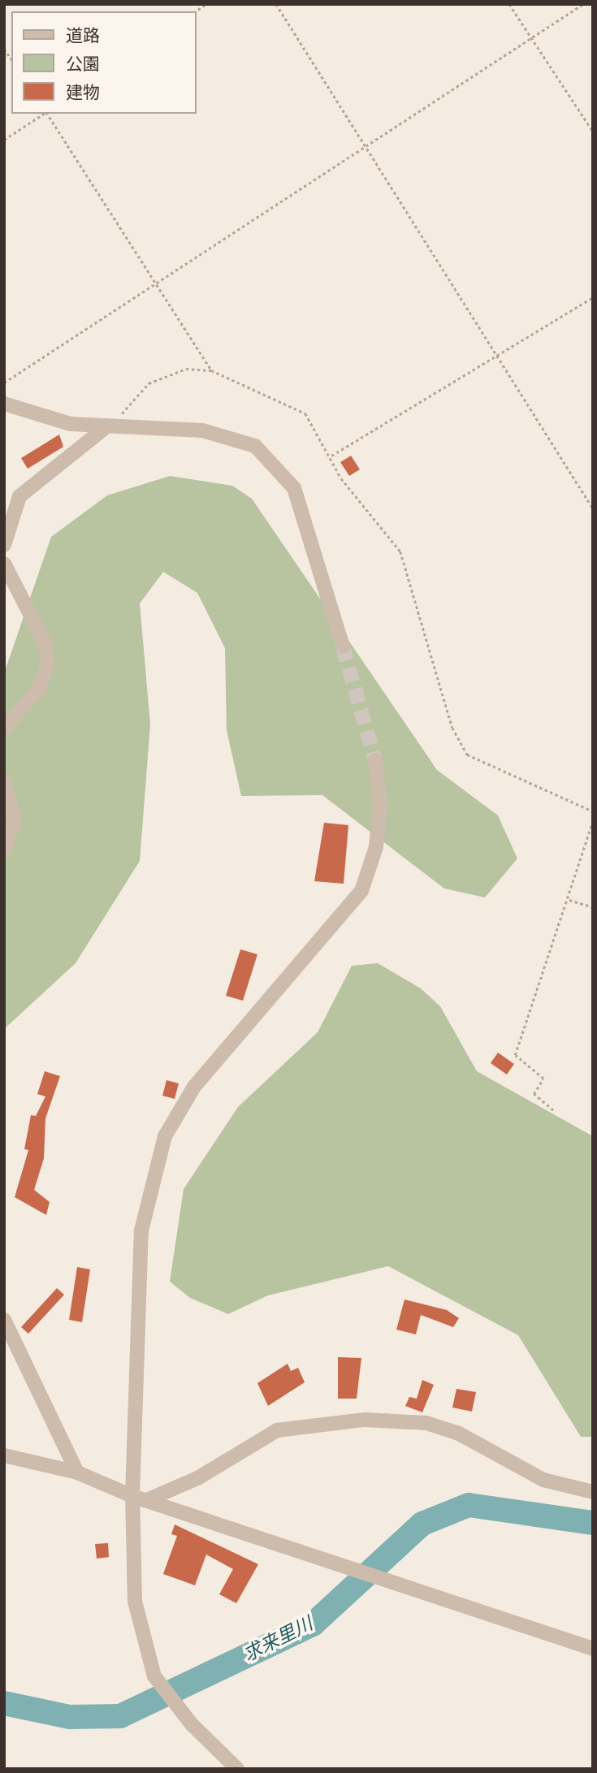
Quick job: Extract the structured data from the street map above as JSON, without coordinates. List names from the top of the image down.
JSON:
{
  "water": ["求来里川"],
  "legend": ["道路", "公園", "建物"]
}
